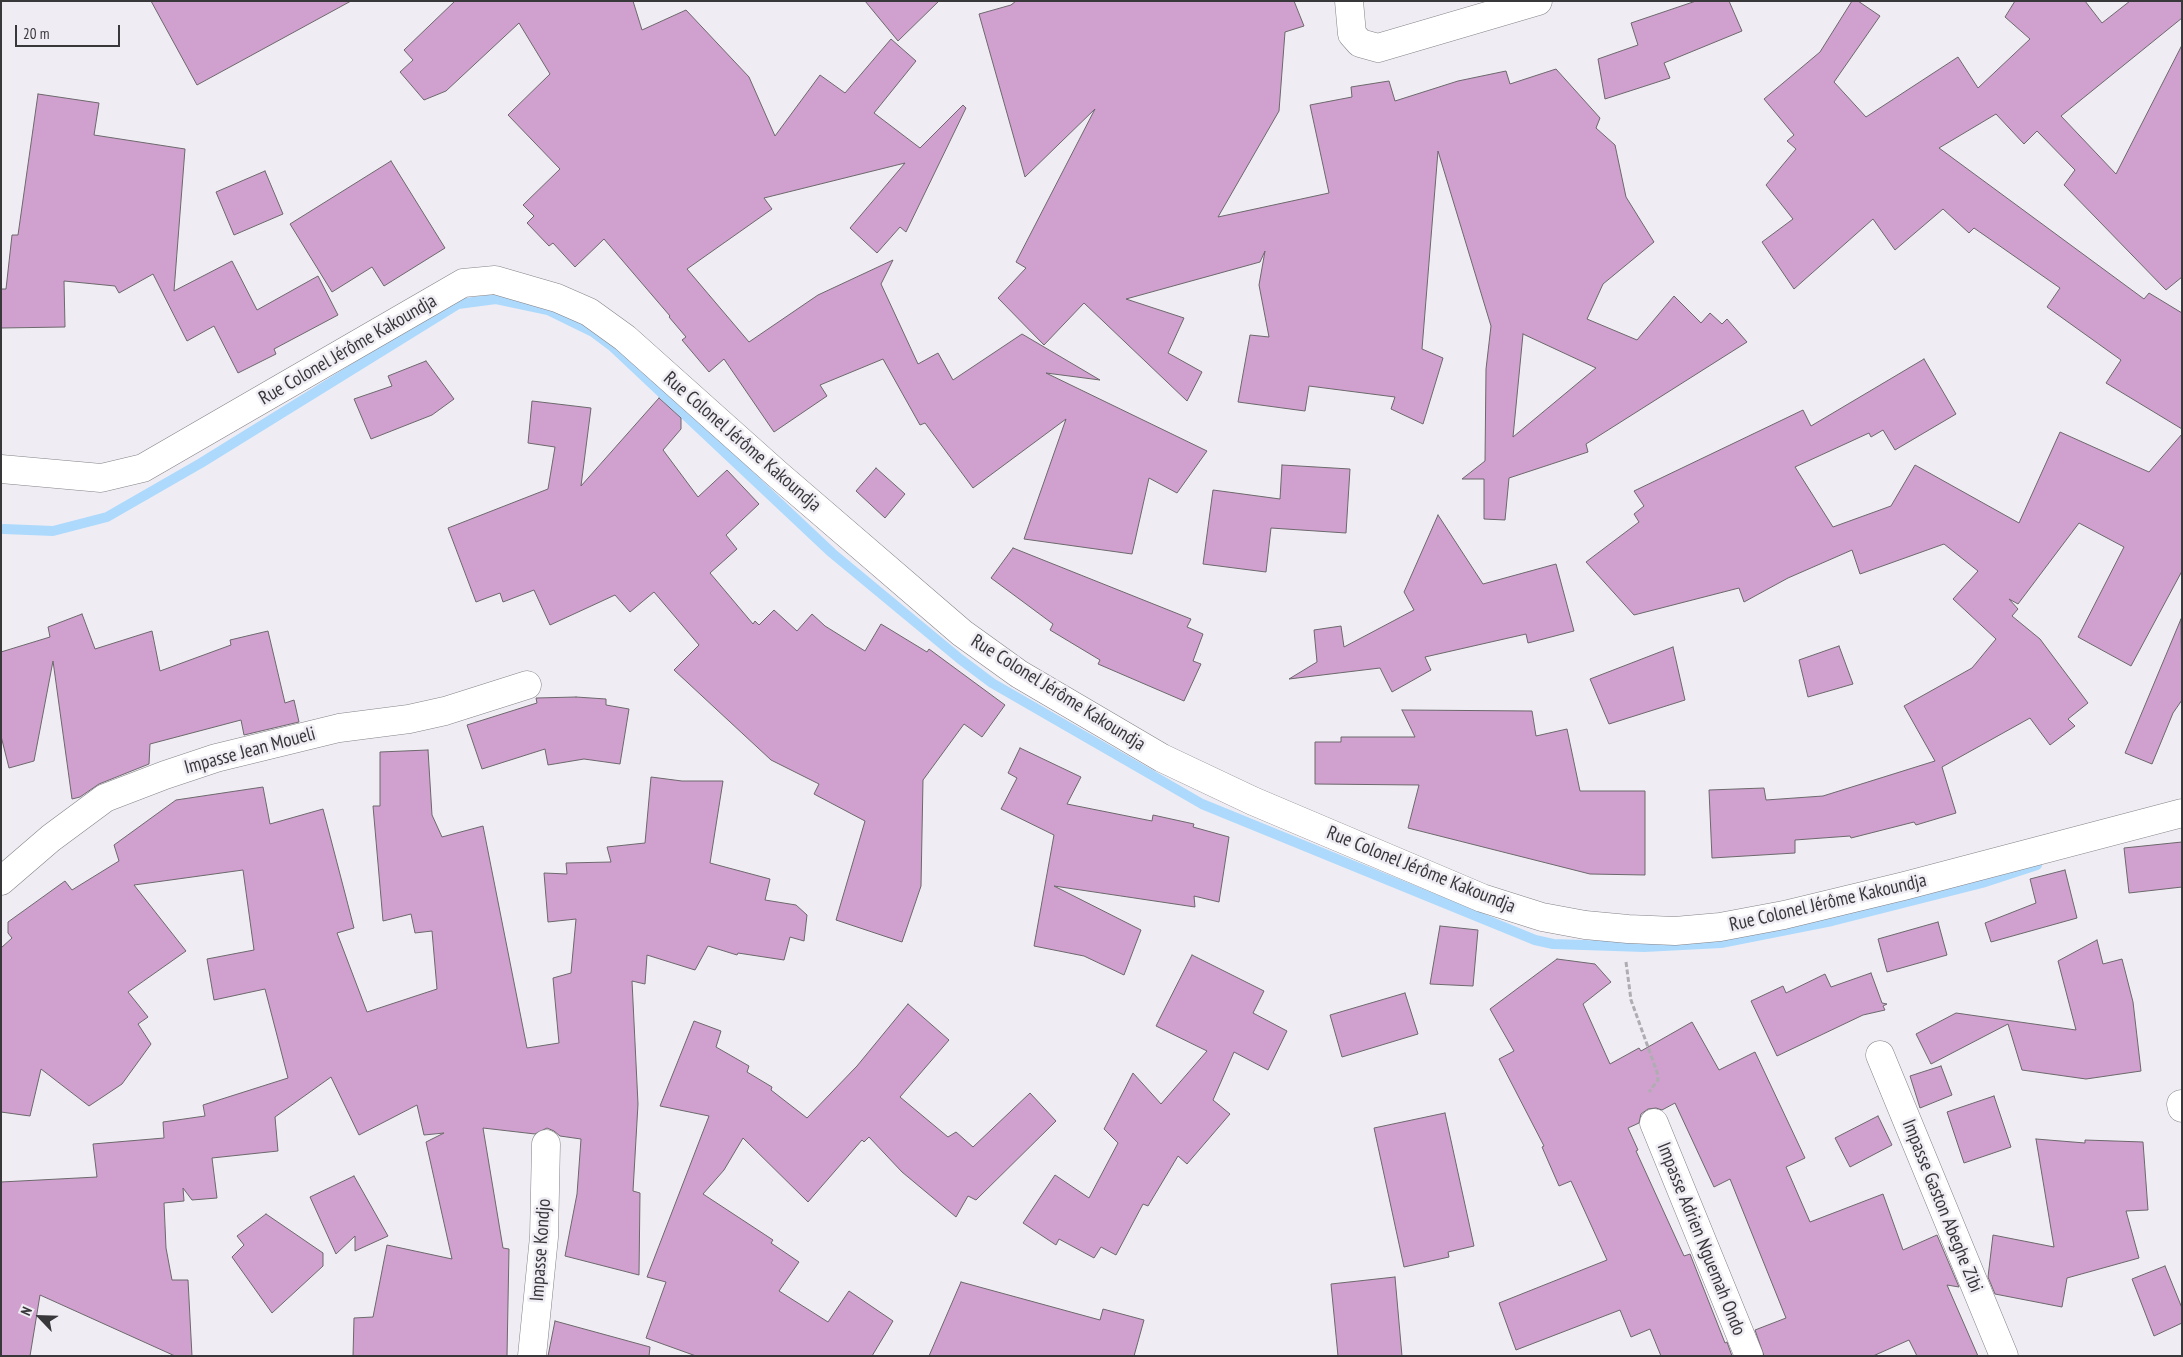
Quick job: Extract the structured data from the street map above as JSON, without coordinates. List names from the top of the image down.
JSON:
{
  "streets": {
    "street": [
      "Rue Colonel Jérôme Kakoundja",
      "Impasse Jean Moueli",
      "Impasse Gaston Abeghe Zibi",
      "Impasse Adrien Nguemah Ondo",
      "Impasse Kondjo"
    ]
  },
  "scale_bar": "20 m",
  "north": "top left"
}
